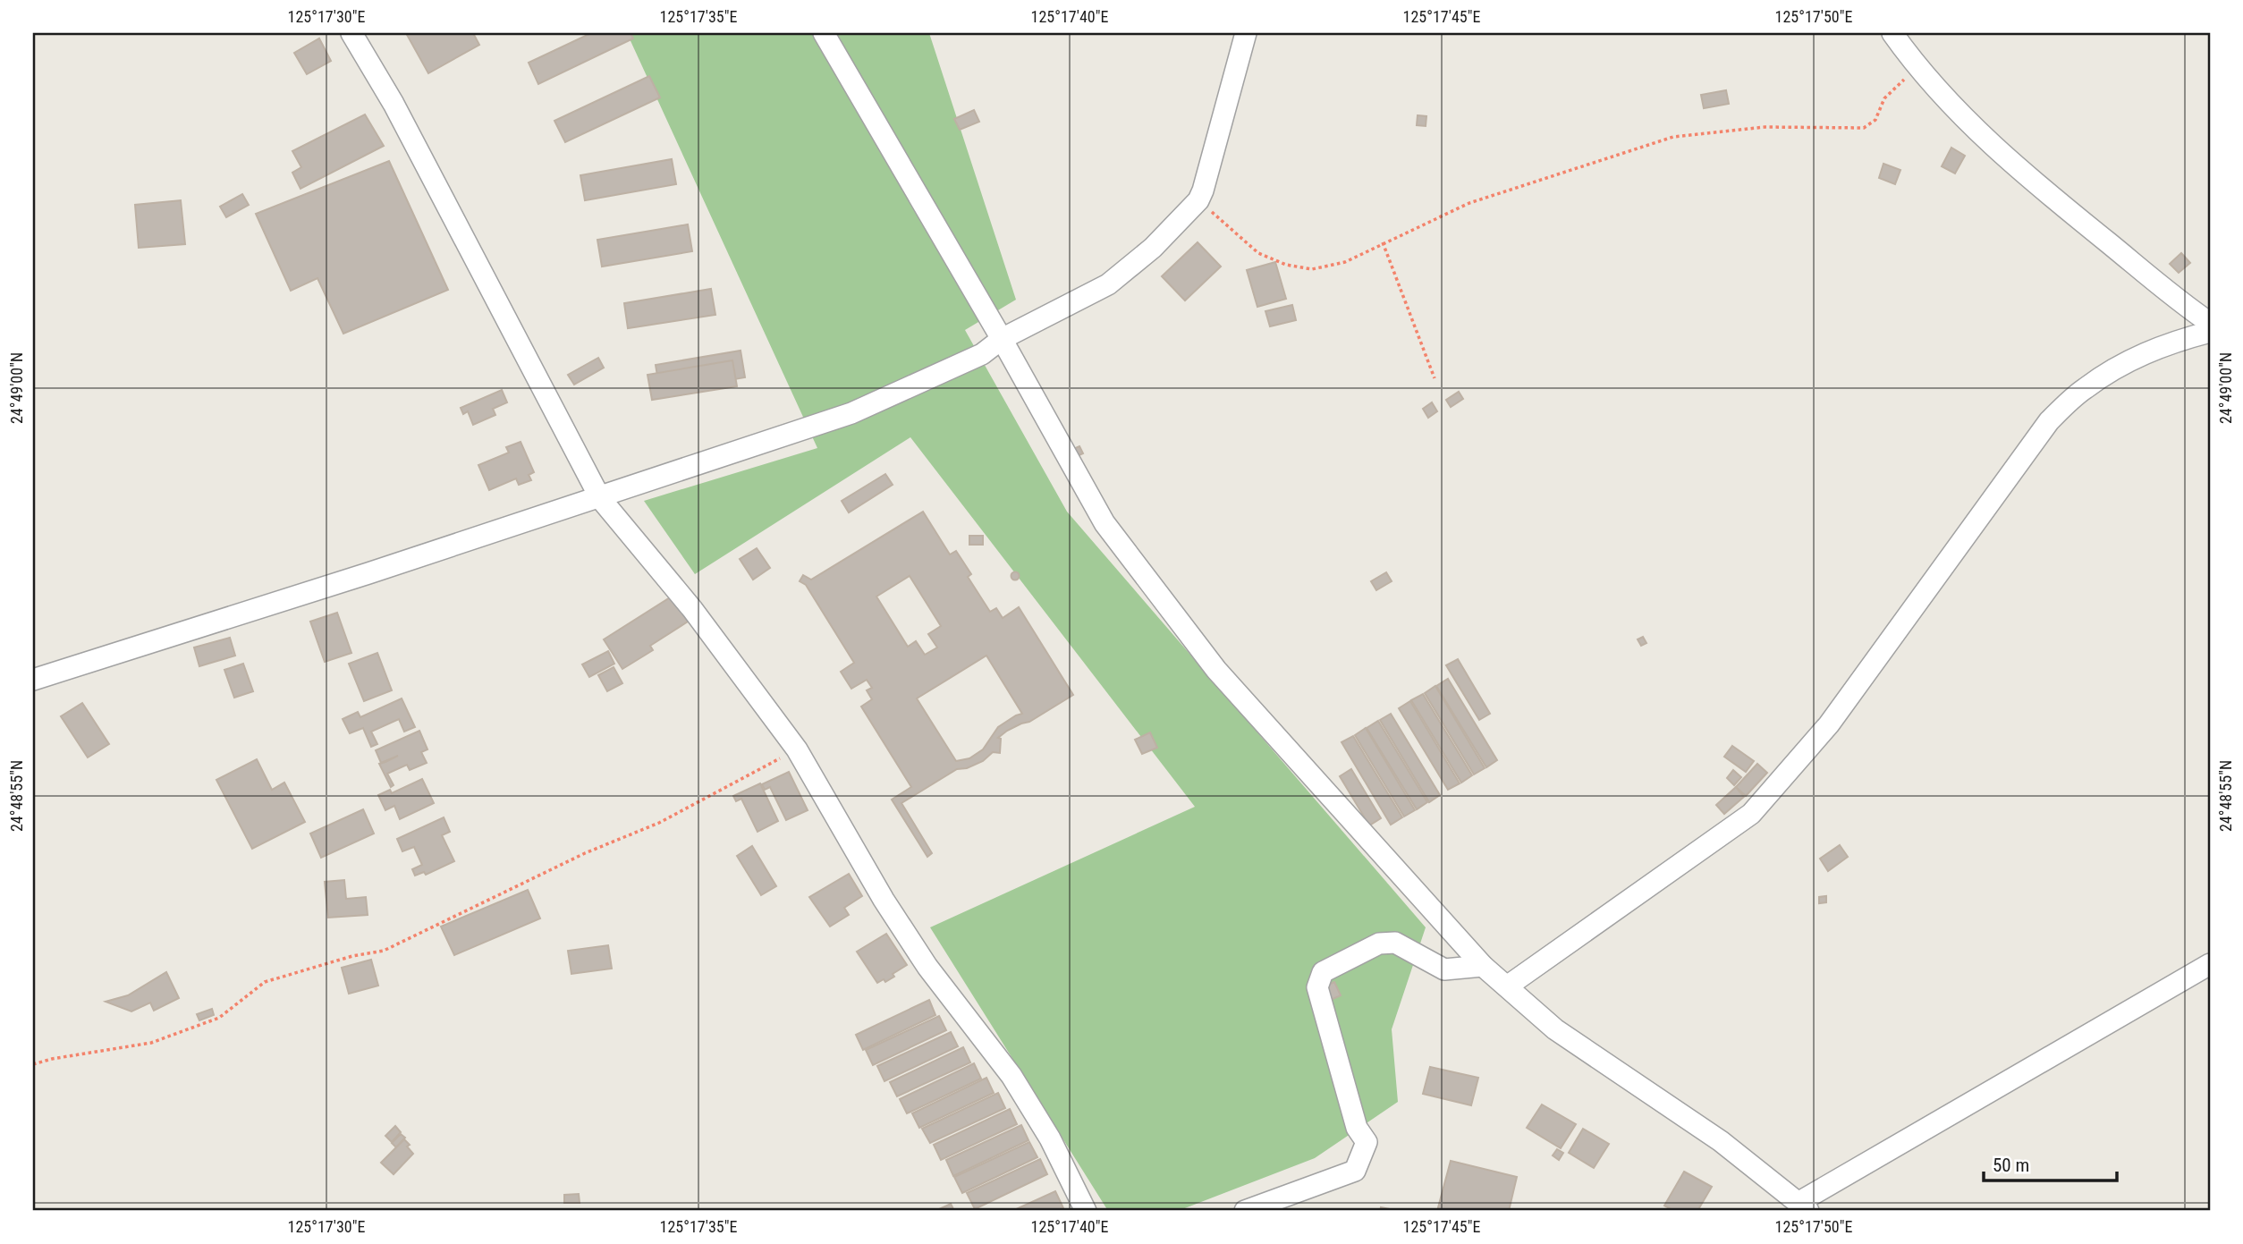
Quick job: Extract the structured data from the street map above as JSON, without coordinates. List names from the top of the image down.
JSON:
{
  "scale_bar": "50 m",
  "coordinates": [
    "125°17'30\"E",
    "125°17'35\"E",
    "125°17'40\"E",
    "125°17'45\"E",
    "125°17'50\"E",
    "24°49'00\"N",
    "24°48'55\"N"
  ]
}
